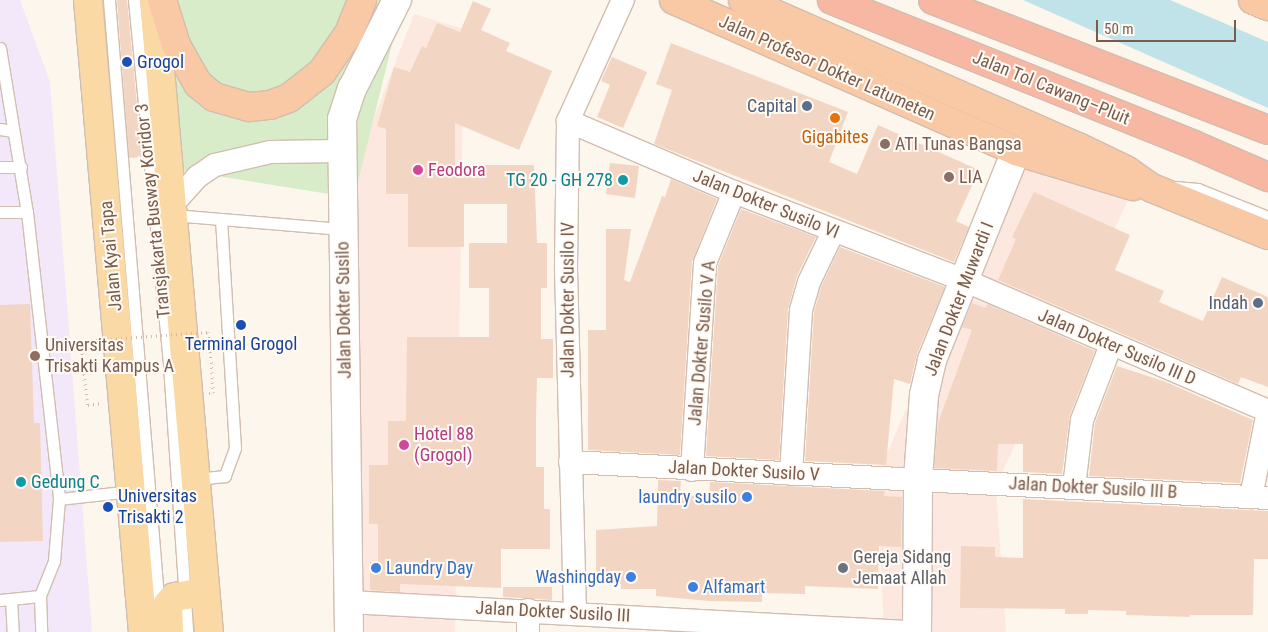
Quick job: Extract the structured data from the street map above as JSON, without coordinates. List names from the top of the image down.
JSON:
{
  "streets": {
    "highway": ["Jalan Profesor Dokter Latumeten", "Jalan Tol Cawang–Pluit"],
    "main road": ["Jalan Kyai Tapa"],
    "street": [
      "Jalan Dokter Susilo VI",
      "Jalan Dokter Muwardi I",
      "Jalan Dokter Susilo IV",
      "Jalan Dokter Susilo",
      "Jalan Dokter Susilo V A",
      "Jalan Dokter Susilo III D",
      "Jalan Dokter Susilo V",
      "Jalan Dokter Susilo III B",
      "Jalan Dokter Susilo III"
    ],
    "lane": ["Transjakarta Busway Koridor 3"]
  },
  "crossings": [
    ["Jalan Profesor Dokter Latumeten", "Jalan Dokter Muwardi I"],
    ["Jalan Dokter Susilo VI", "Jalan Dokter Muwardi I"],
    ["Jalan Dokter Susilo VI", "Jalan Dokter Susilo IV"],
    ["Jalan Dokter Susilo VI", "Jalan Dokter Susilo V A"],
    ["Jalan Dokter Susilo VI", "Jalan Dokter Susilo III D"],
    ["Jalan Dokter Muwardi I", "Jalan Dokter Susilo III D"],
    ["Jalan Dokter Muwardi I", "Jalan Dokter Susilo V"],
    ["Jalan Dokter Muwardi I", "Jalan Dokter Susilo III B"],
    ["Jalan Dokter Susilo IV", "Jalan Dokter Susilo V"],
    ["Jalan Dokter Susilo IV", "Jalan Dokter Susilo III"],
    ["Jalan Dokter Susilo", "Jalan Dokter Susilo III"],
    ["Jalan Dokter Susilo V A", "Jalan Dokter Susilo V"],
    ["Jalan Dokter Susilo V", "Jalan Dokter Susilo III B"]
  ],
  "places": [
    "Grogol",
    "Capital",
    "Gigabites",
    "ATI Tunas Bangsa",
    "Feodora",
    "LIA",
    "TG 20 - GH 278",
    "Indah",
    "Terminal Grogol",
    "Universitas Trisakti Kampus A",
    "Hotel 88 (Grogol)",
    "Gedung C",
    "laundry susilo",
    "Universitas Trisakti 2",
    "Laundry Day",
    "Gereja Sidang Jemaat Allah",
    "Washingday",
    "Alfamart"
  ],
  "scale_bar": "50 m"
}
